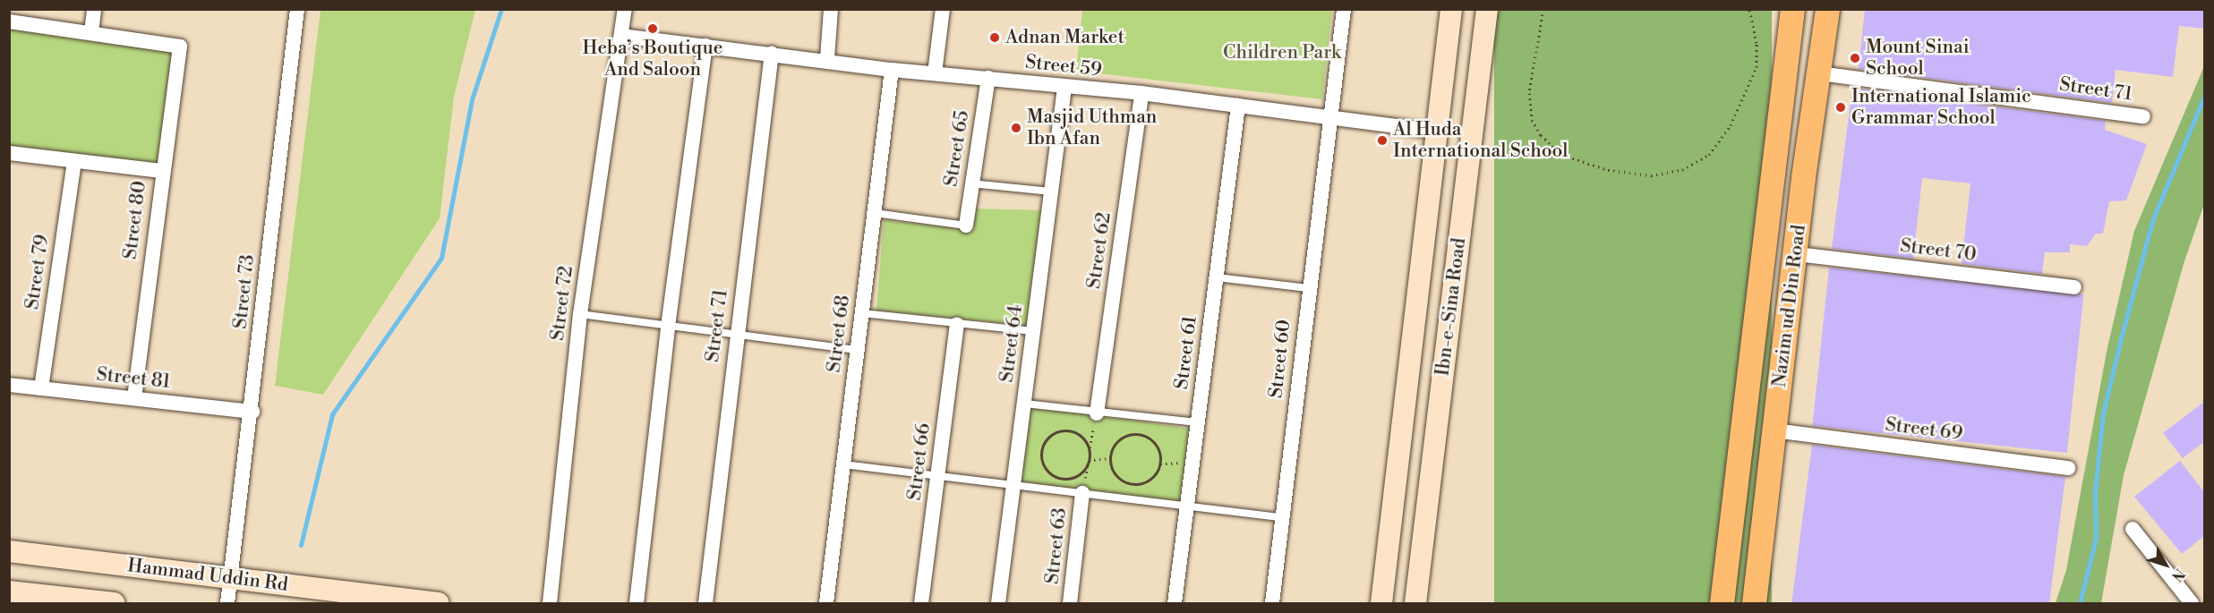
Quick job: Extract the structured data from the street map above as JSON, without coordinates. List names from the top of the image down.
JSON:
{
  "streets": {
    "main road": ["Nazim ud Din Road", "Ibn-e-Sina Road", "Hammad Uddin Rd"],
    "street": [
      "Street 59",
      "Street 71",
      "Street 65",
      "Street 80",
      "Street 62",
      "Street 70",
      "Street 79",
      "Street 73",
      "Street 72",
      "Street 68",
      "Street 64",
      "Street 61",
      "Street 60",
      "Street 81",
      "Street 69",
      "Street 66",
      "Street 63"
    ]
  },
  "crossings": [
    ["Street 59", "Street 71"],
    ["Street 59", "Street 65"],
    ["Street 59", "Street 62"],
    ["Street 59", "Street 72"],
    ["Street 59", "Ibn-e-Sina Road"],
    ["Street 59", "Street 68"],
    ["Street 59", "Street 64"],
    ["Street 59", "Street 61"],
    ["Street 59", "Street 60"],
    ["Street 71", "Nazim ud Din Road"],
    ["Street 80", "Street 81"],
    ["Street 70", "Nazim ud Din Road"],
    ["Street 79", "Street 81"],
    ["Street 73", "Street 81"],
    ["Street 73", "Hammad Uddin Rd"],
    ["Nazim ud Din Road", "Street 69"]
  ],
  "parks": ["Children Park"],
  "places": [
    "Heba’s Boutique And Saloon",
    "Adnan Market",
    "Mount Sinai School",
    "International Islamic Grammar School",
    "Masjid Uthman Ibn Afan",
    "Al Huda International School"
  ],
  "north": "bottom right"
}
